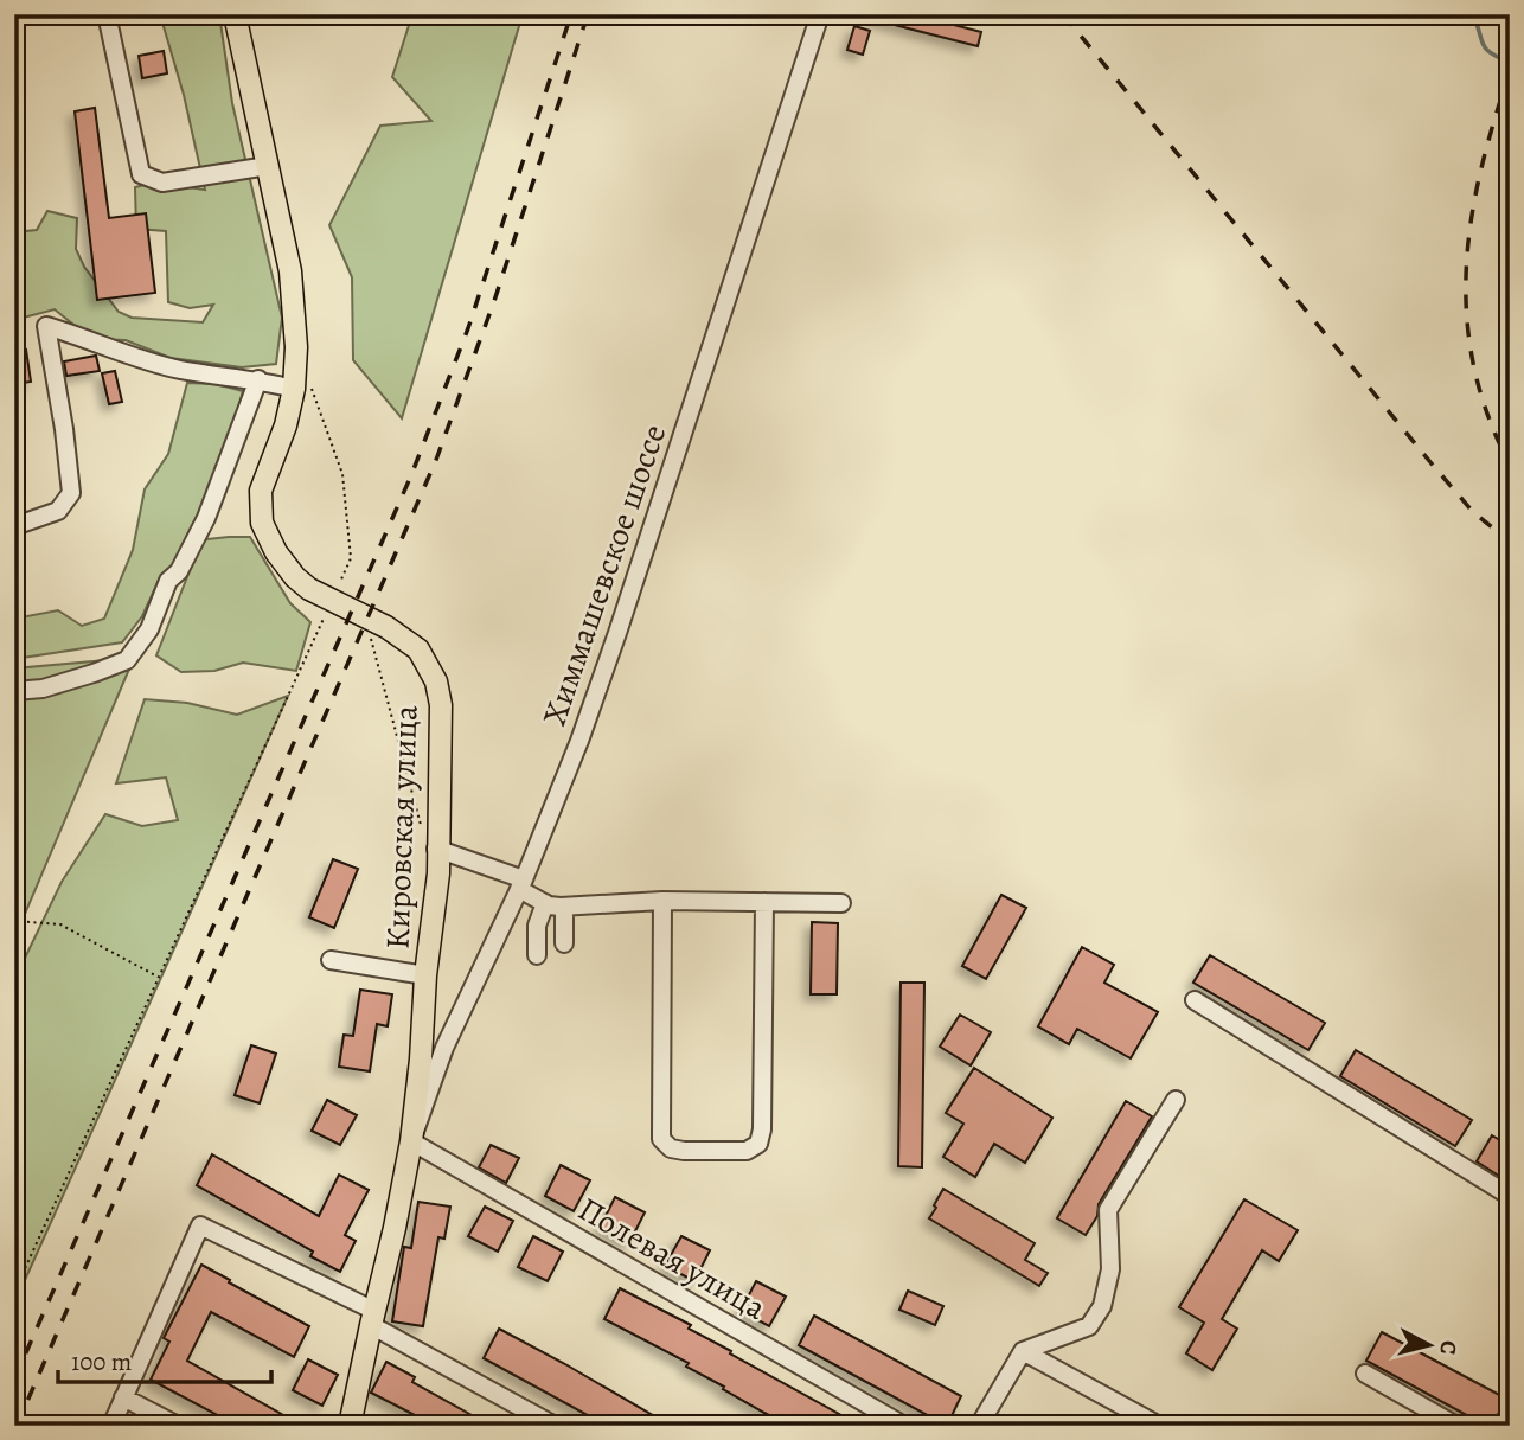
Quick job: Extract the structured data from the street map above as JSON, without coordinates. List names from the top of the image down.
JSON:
{
  "streets": {
    "main road": ["Кировская улица"],
    "street": ["Химмашевское шоссе", "Полевая улица"]
  },
  "crossings": [
    ["Химмашевское шоссе", "Кировская улица"],
    ["Химмашевское шоссе", "Полевая улица"],
    ["Кировская улица", "Полевая улица"]
  ],
  "scale_bar": "100 m",
  "north": "right"
}
